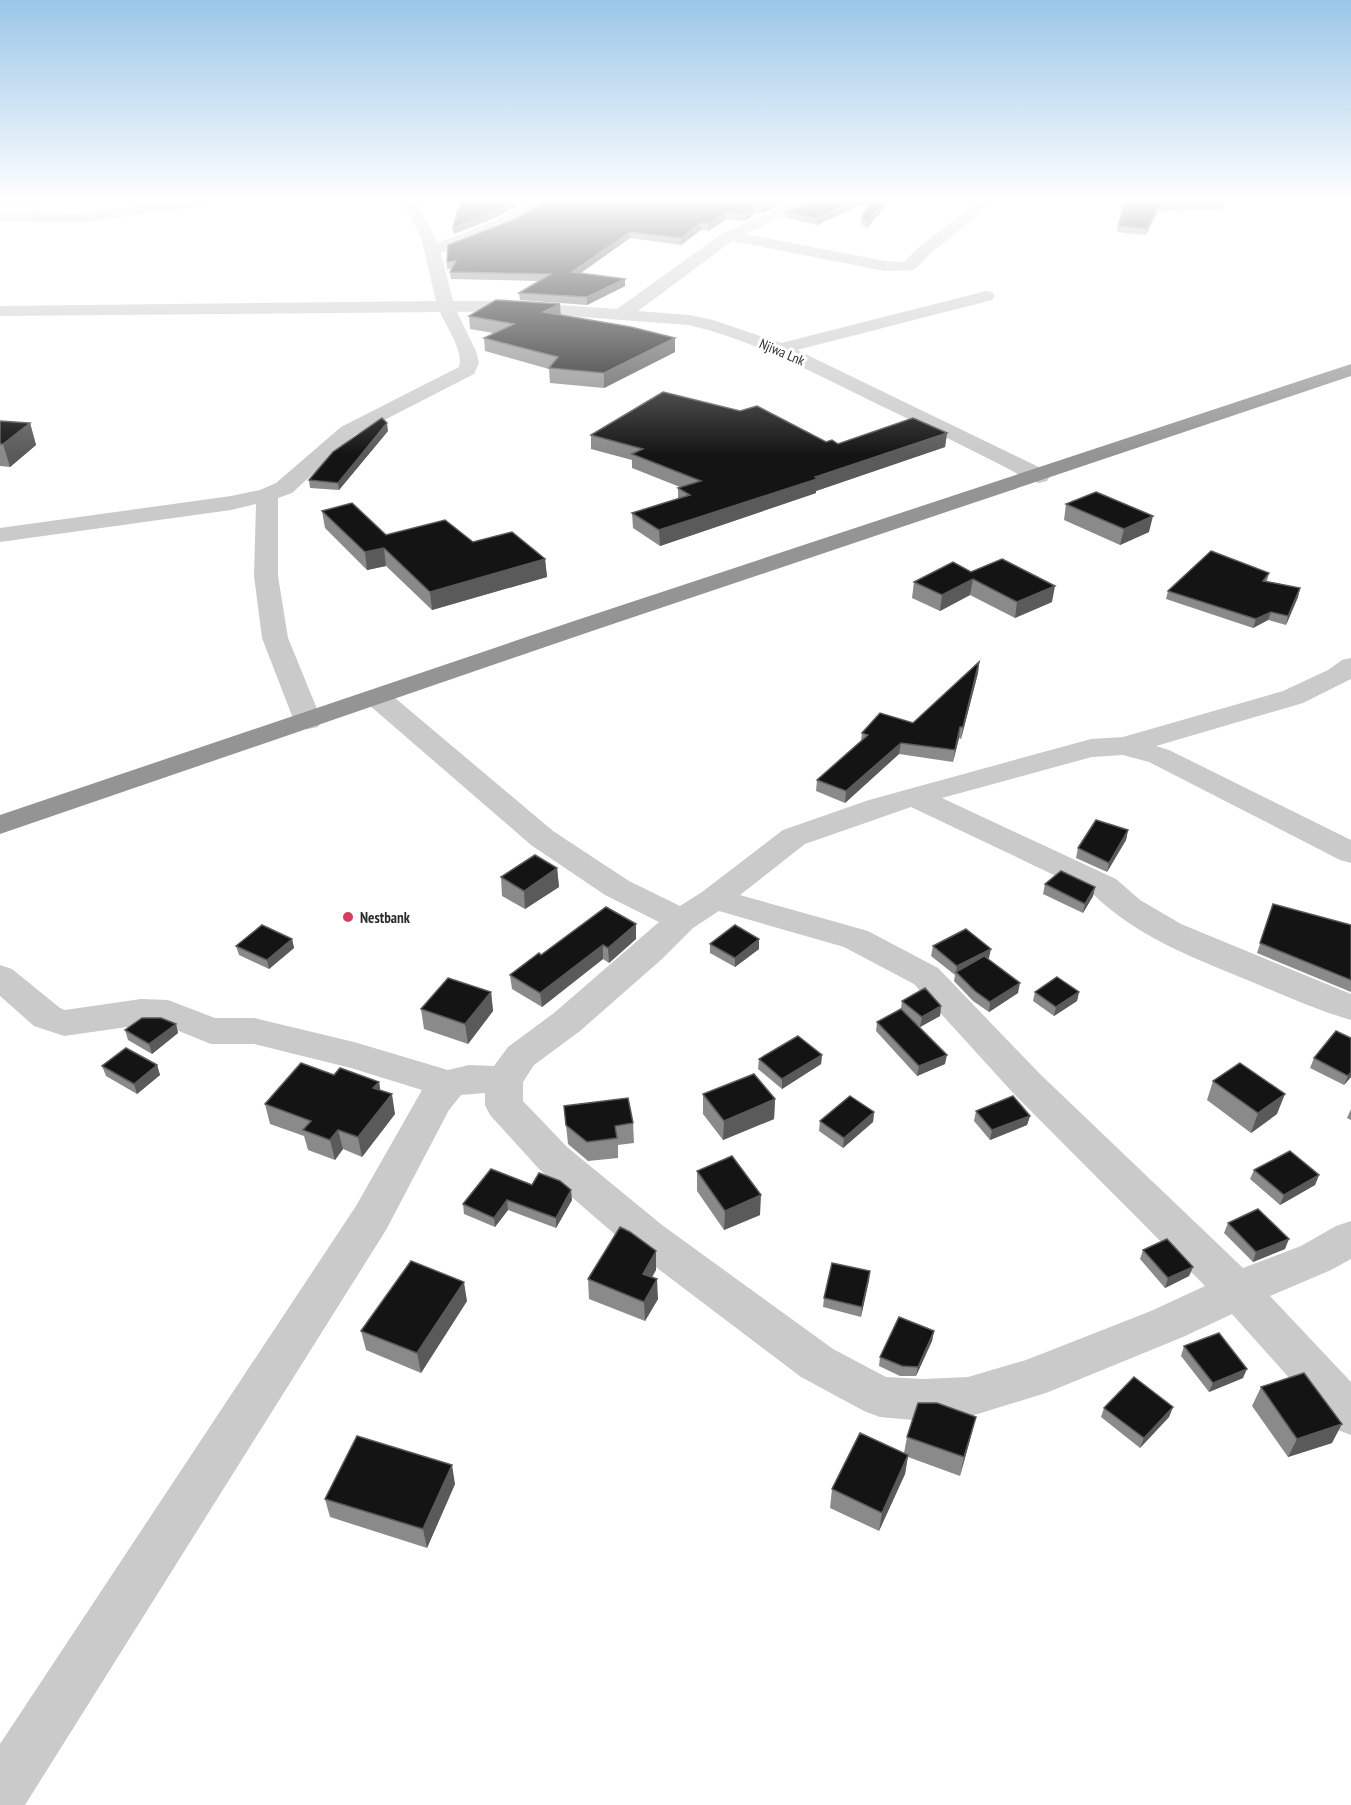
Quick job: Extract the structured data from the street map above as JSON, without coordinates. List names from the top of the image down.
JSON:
{
  "streets": {
    "street": ["Njiwa Lnk"]
  },
  "places": ["Nestbank"]
}
